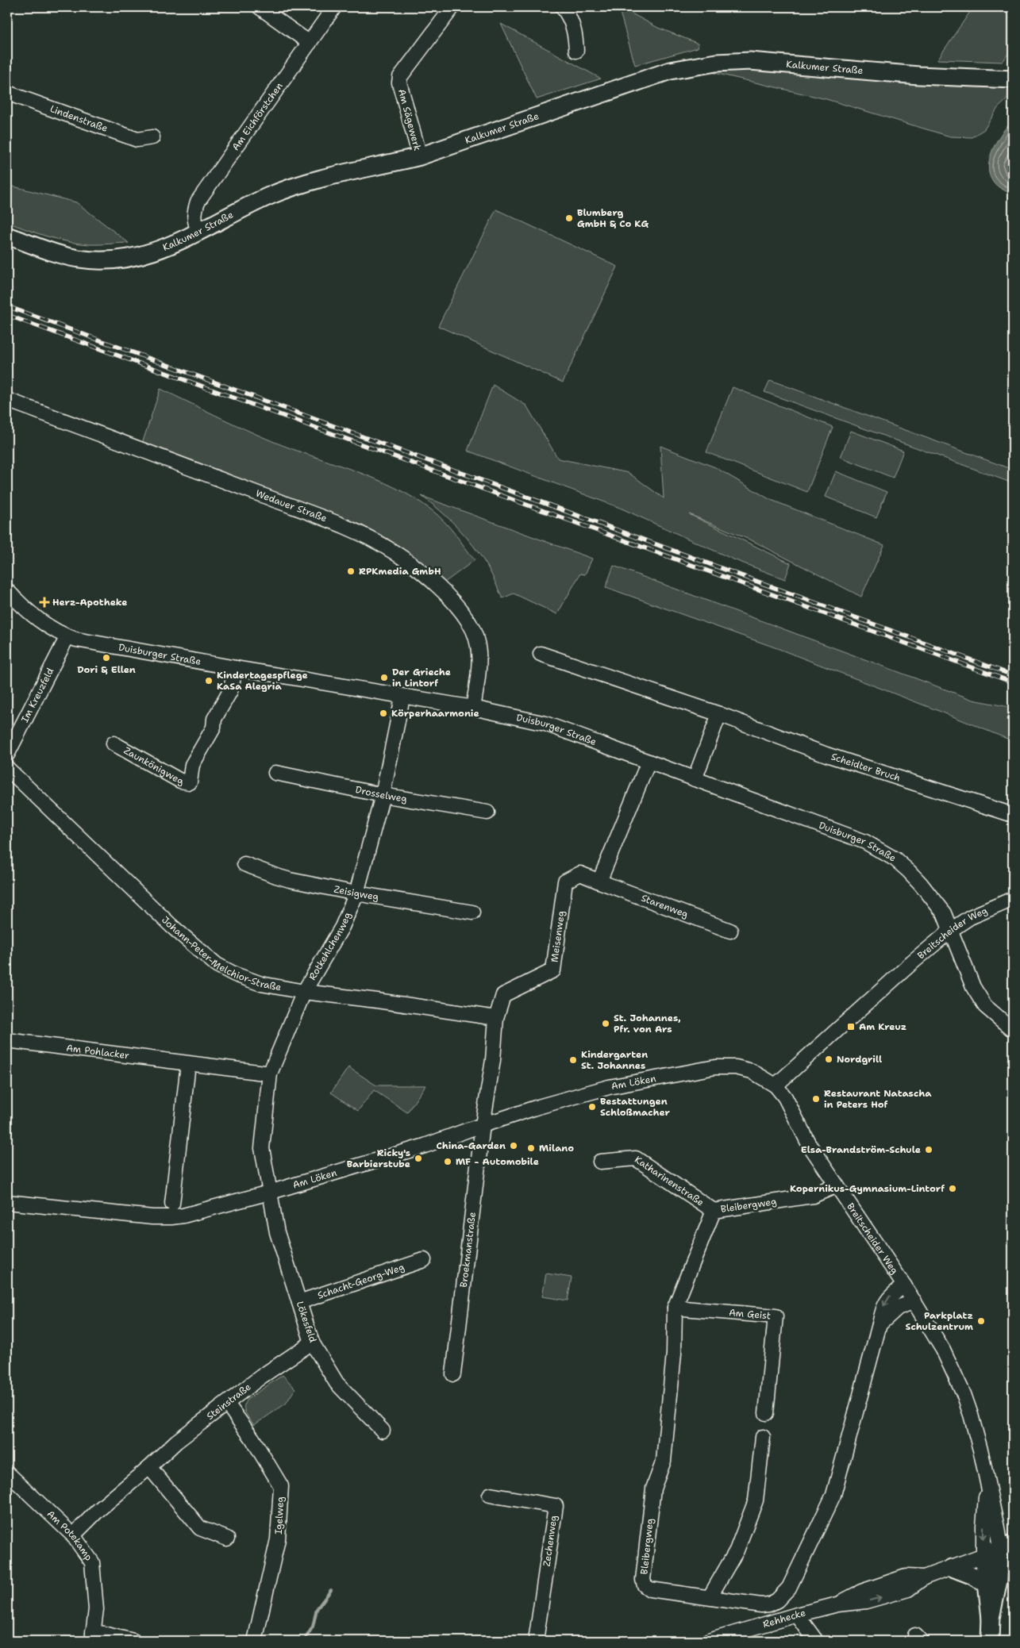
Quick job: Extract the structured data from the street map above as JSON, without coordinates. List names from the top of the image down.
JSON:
{
  "streets": {
    "main road": ["Kalkumer Straße", "Breitscheider Weg", "Rehhecke"],
    "street": [
      "Am Eichförstchen",
      "Lindenstraße",
      "Am Sägewerk",
      "Wedauer Straße",
      "Duisburger Straße",
      "Im Kreuzfeld",
      "Zaunkönigweg",
      "Scheidter Bruch",
      "Drosselweg",
      "Zeisigweg",
      "Starenweg",
      "Meisenweg",
      "Rotkehlchenweg",
      "Johann-Peter-Melchior-Straße",
      "Am Pohlacker",
      "Am Löken",
      "Katharinenstraße",
      "Bleibergweg",
      "Broekmanstraße",
      "Schacht-Georg-Weg",
      "Am Geist",
      "Lökesfeld",
      "Steinstraße",
      "Igelweg",
      "Am Potekamp",
      "Zechenweg"
    ]
  },
  "crossings": [
    ["Kalkumer Straße", "Am Eichförstchen"],
    ["Kalkumer Straße", "Am Sägewerk"],
    ["Wedauer Straße", "Duisburger Straße"],
    ["Duisburger Straße", "Im Kreuzfeld"],
    ["Duisburger Straße", "Zaunkönigweg"],
    ["Duisburger Straße", "Breitscheider Weg"],
    ["Duisburger Straße", "Rotkehlchenweg"],
    ["Drosselweg", "Rotkehlchenweg"],
    ["Zeisigweg", "Rotkehlchenweg"],
    ["Starenweg", "Meisenweg"],
    ["Breitscheider Weg", "Am Löken"],
    ["Breitscheider Weg", "Bleibergweg"],
    ["Breitscheider Weg", "Rehhecke"],
    ["Meisenweg", "Johann-Peter-Melchior-Straße"],
    ["Meisenweg", "Am Löken"],
    ["Meisenweg", "Broekmanstraße"],
    ["Rotkehlchenweg", "Johann-Peter-Melchior-Straße"],
    ["Rotkehlchenweg", "Am Pohlacker"],
    ["Rotkehlchenweg", "Am Löken"],
    ["Rotkehlchenweg", "Lökesfeld"],
    ["Am Löken", "Broekmanstraße"],
    ["Am Löken", "Lökesfeld"],
    ["Katharinenstraße", "Bleibergweg"],
    ["Bleibergweg", "Am Geist"],
    ["Schacht-Georg-Weg", "Lökesfeld"],
    ["Lökesfeld", "Steinstraße"],
    ["Steinstraße", "Igelweg"],
    ["Steinstraße", "Am Potekamp"]
  ],
  "places": {
    "other": [
      "Blumberg GmbH & Co KG",
      "RPKmedia GmbH",
      "Dori & Ellen",
      "Der Grieche in Lintorf",
      "Kindertagespflege KaSa Alegria",
      "Körperhaarmonie",
      "St. Johannes, Pfr. von Ars",
      "Nordgrill",
      "Kindergarten St. Johannes",
      "Restaurant Natascha in Peters Hof",
      "Bestattungen Schloßmacher",
      "China-Garden",
      "Milano",
      "Elsa-Brandström-Schule",
      "Ricky's Barbierstube",
      "MF - Automobile",
      "Kopernikus-Gymnasium-Lintorf",
      "Parkplatz Schulzentrum"
    ],
    "health": ["Herz-Apotheke"],
    "transit": ["Am Kreuz"]
  }
}
